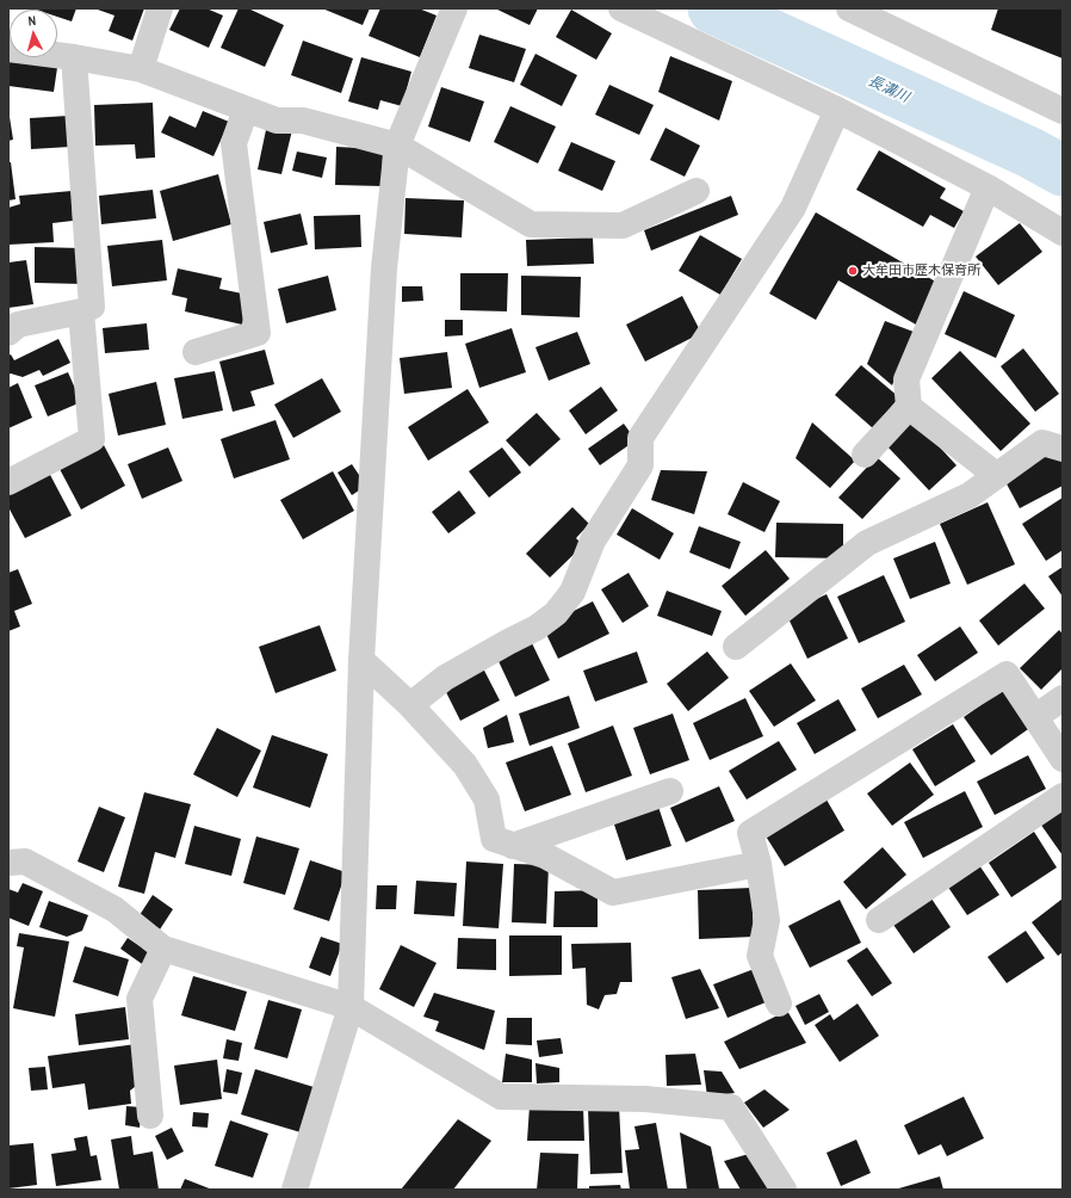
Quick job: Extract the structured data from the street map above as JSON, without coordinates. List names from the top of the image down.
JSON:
{
  "water": ["長溝川"],
  "places": ["大牟田市歴木保育所"],
  "north": "top"
}
